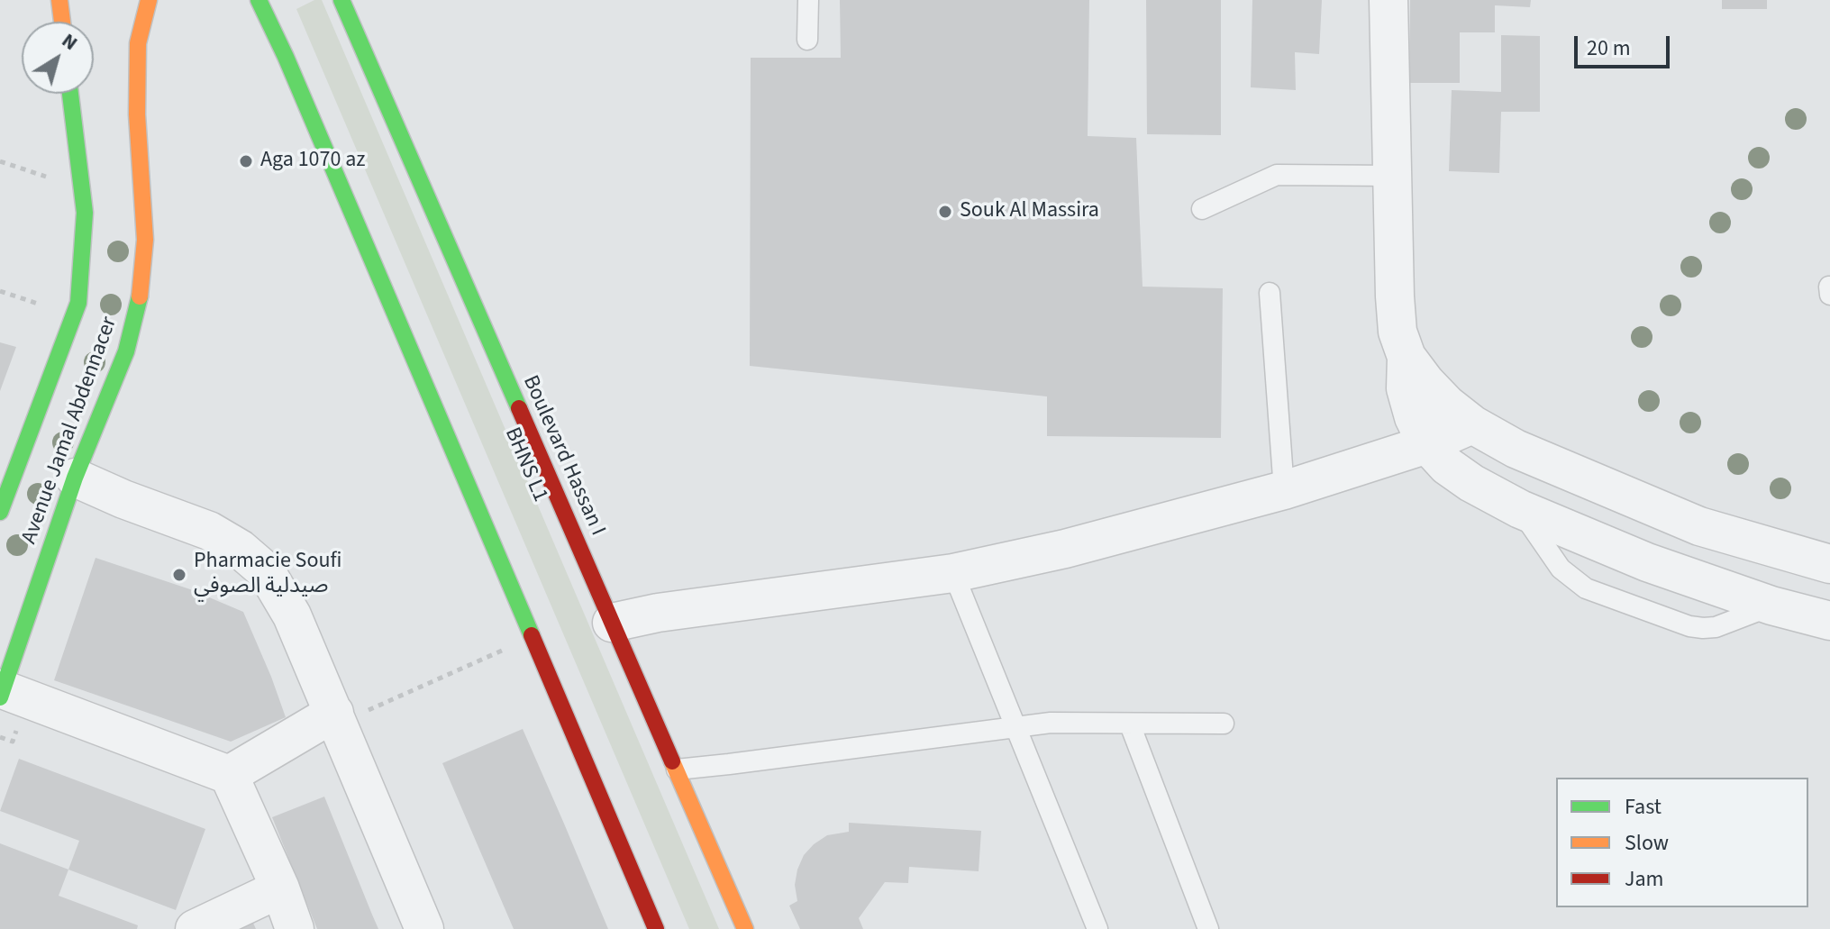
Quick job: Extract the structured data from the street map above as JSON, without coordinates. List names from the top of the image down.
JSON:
{
  "streets": {
    "main road": ["Avenue Jamal Abdennacer", "Boulevard Hassan I"],
    "lane": ["BHNS L1"]
  },
  "places": ["Aga 1070 az", "Souk Al Massira", "Pharmacie Soufi صيدلية الصوفي"],
  "legend": ["Fast", "Slow", "Jam"],
  "scale_bar": "20 m",
  "north": "top right"
}
